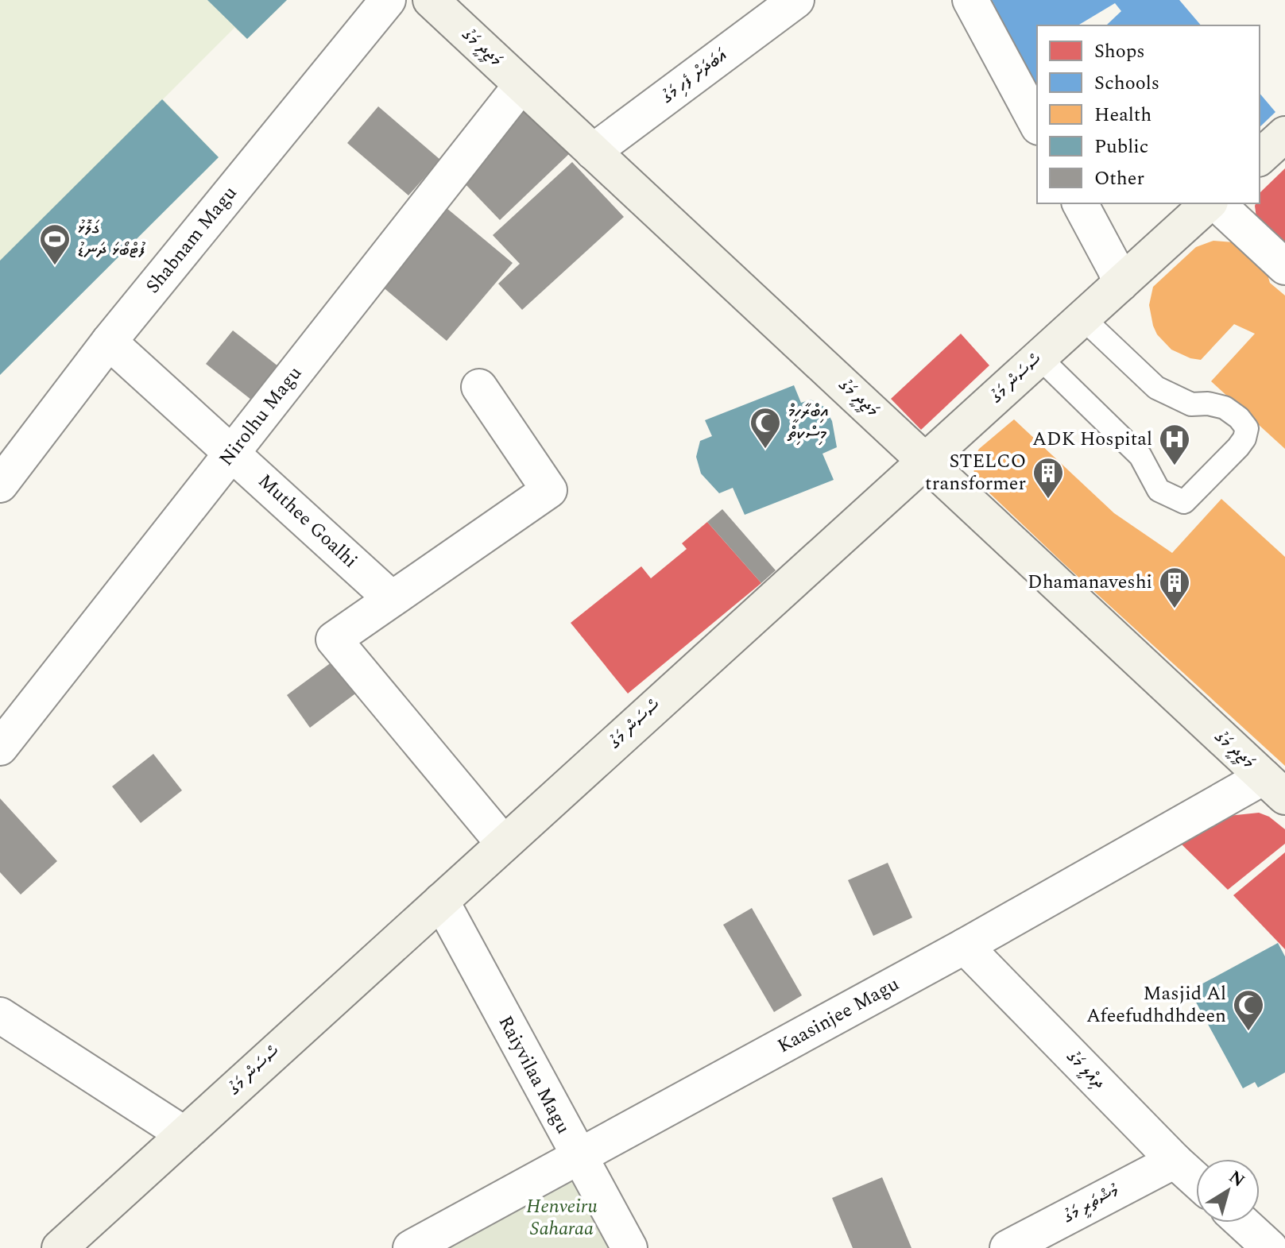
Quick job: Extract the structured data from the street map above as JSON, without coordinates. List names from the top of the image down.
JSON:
{
  "streets": {
    "street": [
      "މަޖީދީ މަގު",
      "އަބަދަށް ފެހި މަގު",
      "Shabnam Magu",
      "ސޯސަން މަގު",
      "Nirolhu Magu",
      "Muthee Goalhi",
      "Kaasinjee Magu",
      "ދިއްލީ މަގު",
      "Raiyvilaa Magu",
      "މުޝްތަރީ މަގު"
    ]
  },
  "crossings": [
    ["މަޖީދީ މަގު", "އަބަދަށް ފެހި މަގު"],
    ["މަޖީދީ މަގު", "ސޯސަން މަގު"],
    ["މަޖީދީ މަގު", "Nirolhu Magu"],
    ["މަޖީދީ މަގު", "Kaasinjee Magu"],
    ["Shabnam Magu", "Muthee Goalhi"],
    ["ސޯސަން މަގު", "Raiyvilaa Magu"],
    ["Nirolhu Magu", "Muthee Goalhi"],
    ["Kaasinjee Magu", "ދިއްލީ މަގު"],
    ["Kaasinjee Magu", "Raiyvilaa Magu"],
    ["ދިއްލީ މަގު", "މުޝްތަރީ މަގު"]
  ],
  "parks": ["Henveiru Saharaa"],
  "places": {
    "sports": ["ގަލޮޅު ފުޓްބޯޅަ ދަނޑު"],
    "mosque": ["އިބްރާހީމް މިސްކިތް", "Masjid Al Afeefudhdhdeen"],
    "hospital": ["ADK Hospital"],
    "building": ["STELCO transformer", "Dhamanaveshi"]
  },
  "legend": [
    "Shops",
    "Schools",
    "Health",
    "Public",
    "Other"
  ],
  "north": "top right"
}
